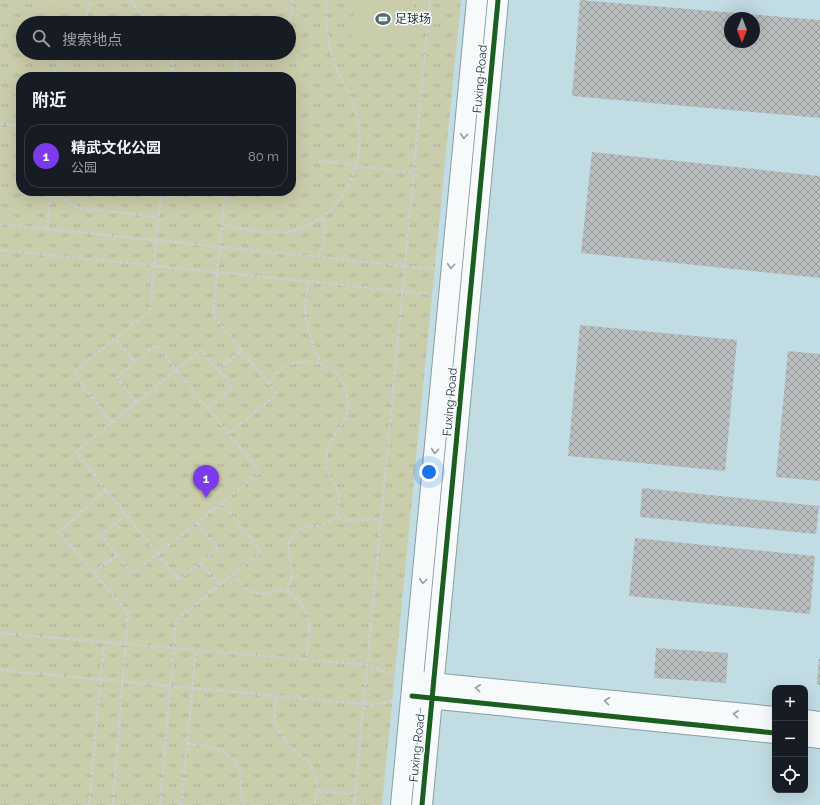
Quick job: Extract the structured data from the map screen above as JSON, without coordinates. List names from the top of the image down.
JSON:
{
  "streets": {
    "street": ["Fuxing Road"]
  },
  "places": {
    "sports": ["足球场"]
  },
  "north": "bottom",
  "page": {
    "search": "搜索地点",
    "heading": "附近",
    "list": [
      {
        "mark": "1",
        "name": "精武文化公园",
        "note": "公园",
        "value": "80 m"
      }
    ],
    "pins": "1",
    "map_buttons": ["+", "−"]
  }
}
